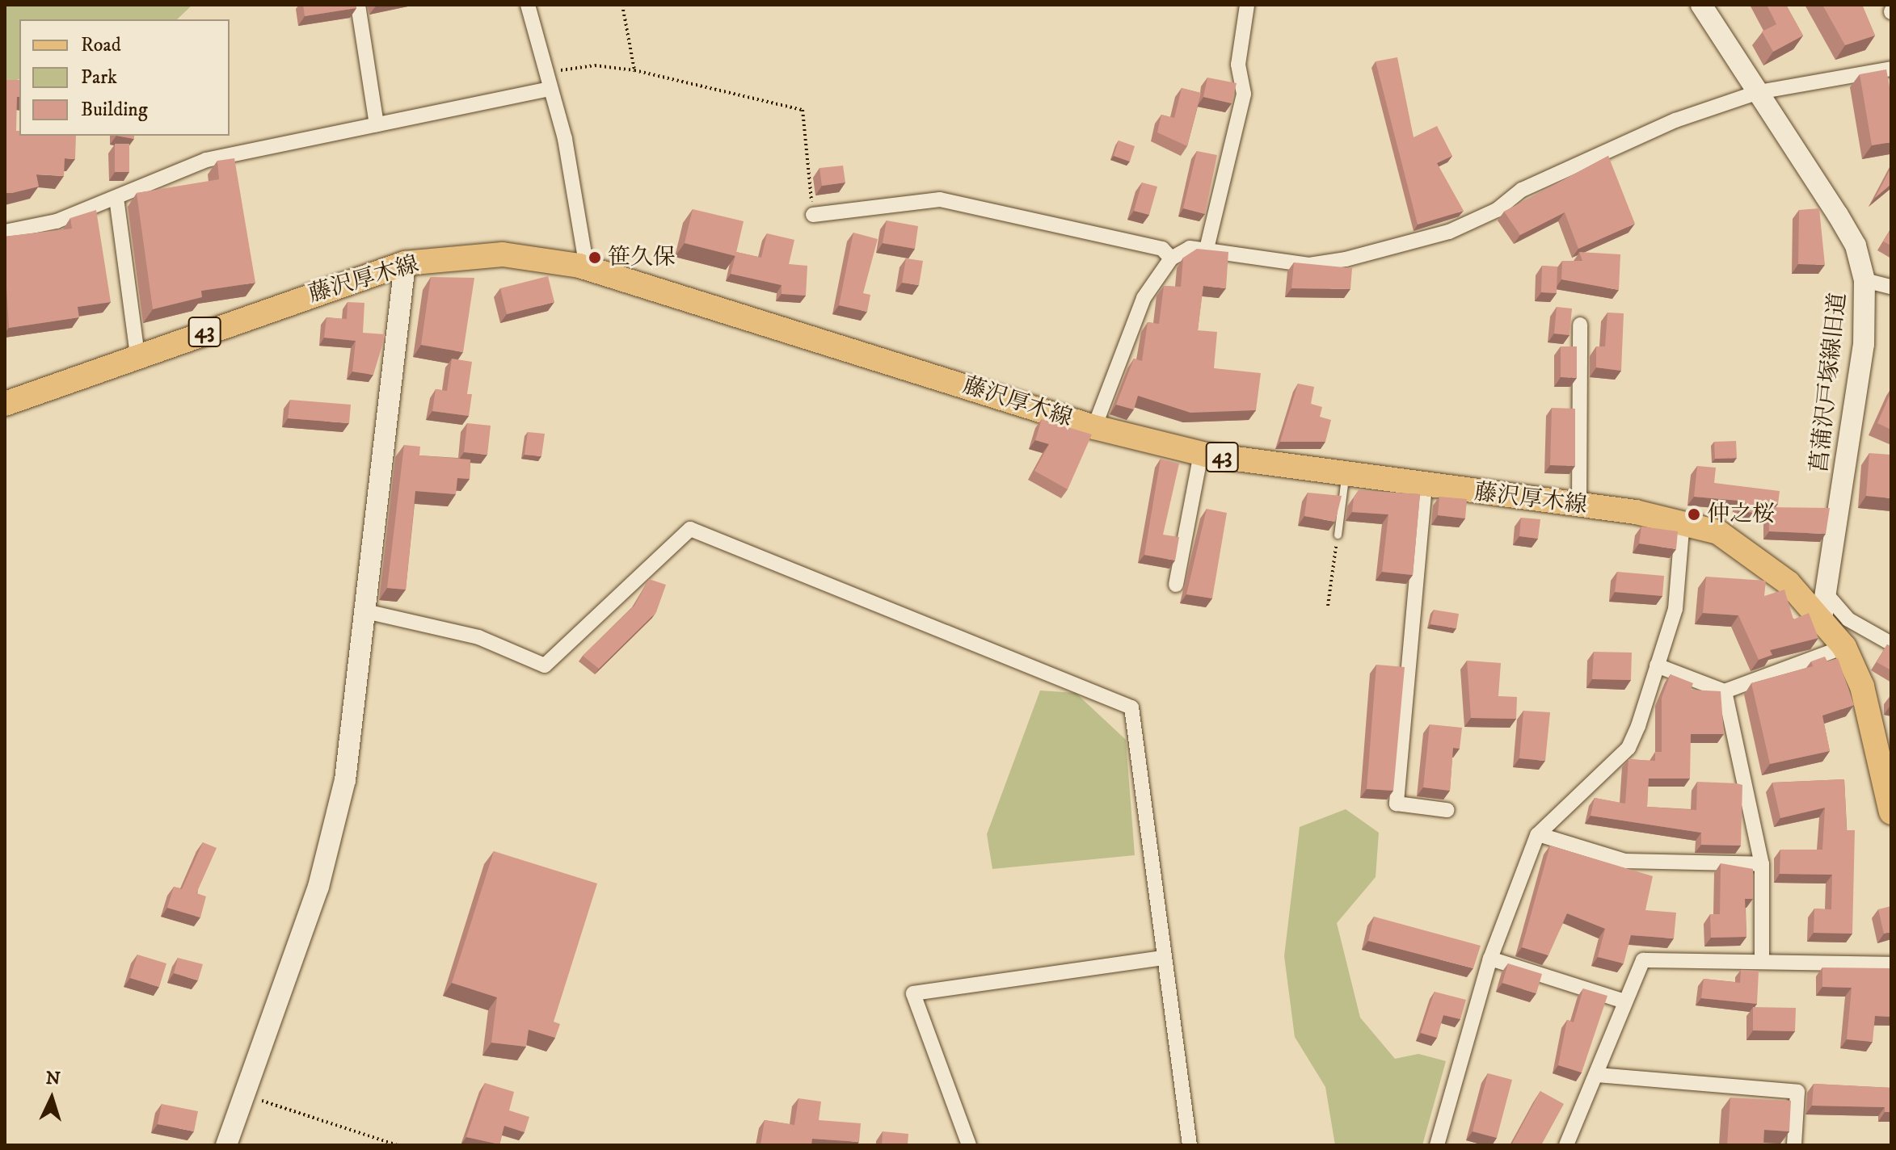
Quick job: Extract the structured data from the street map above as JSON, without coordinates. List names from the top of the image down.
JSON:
{
  "streets": {
    "main road": ["藤沢厚木線", "43"],
    "street": ["菖蒲沢戸塚線旧道"]
  },
  "crossings": [
    ["藤沢厚木線", "菖蒲沢戸塚線旧道"]
  ],
  "places": ["笹久保", "仲之桜"],
  "legend": ["Road", "Park", "Building"],
  "north": "top"
}
